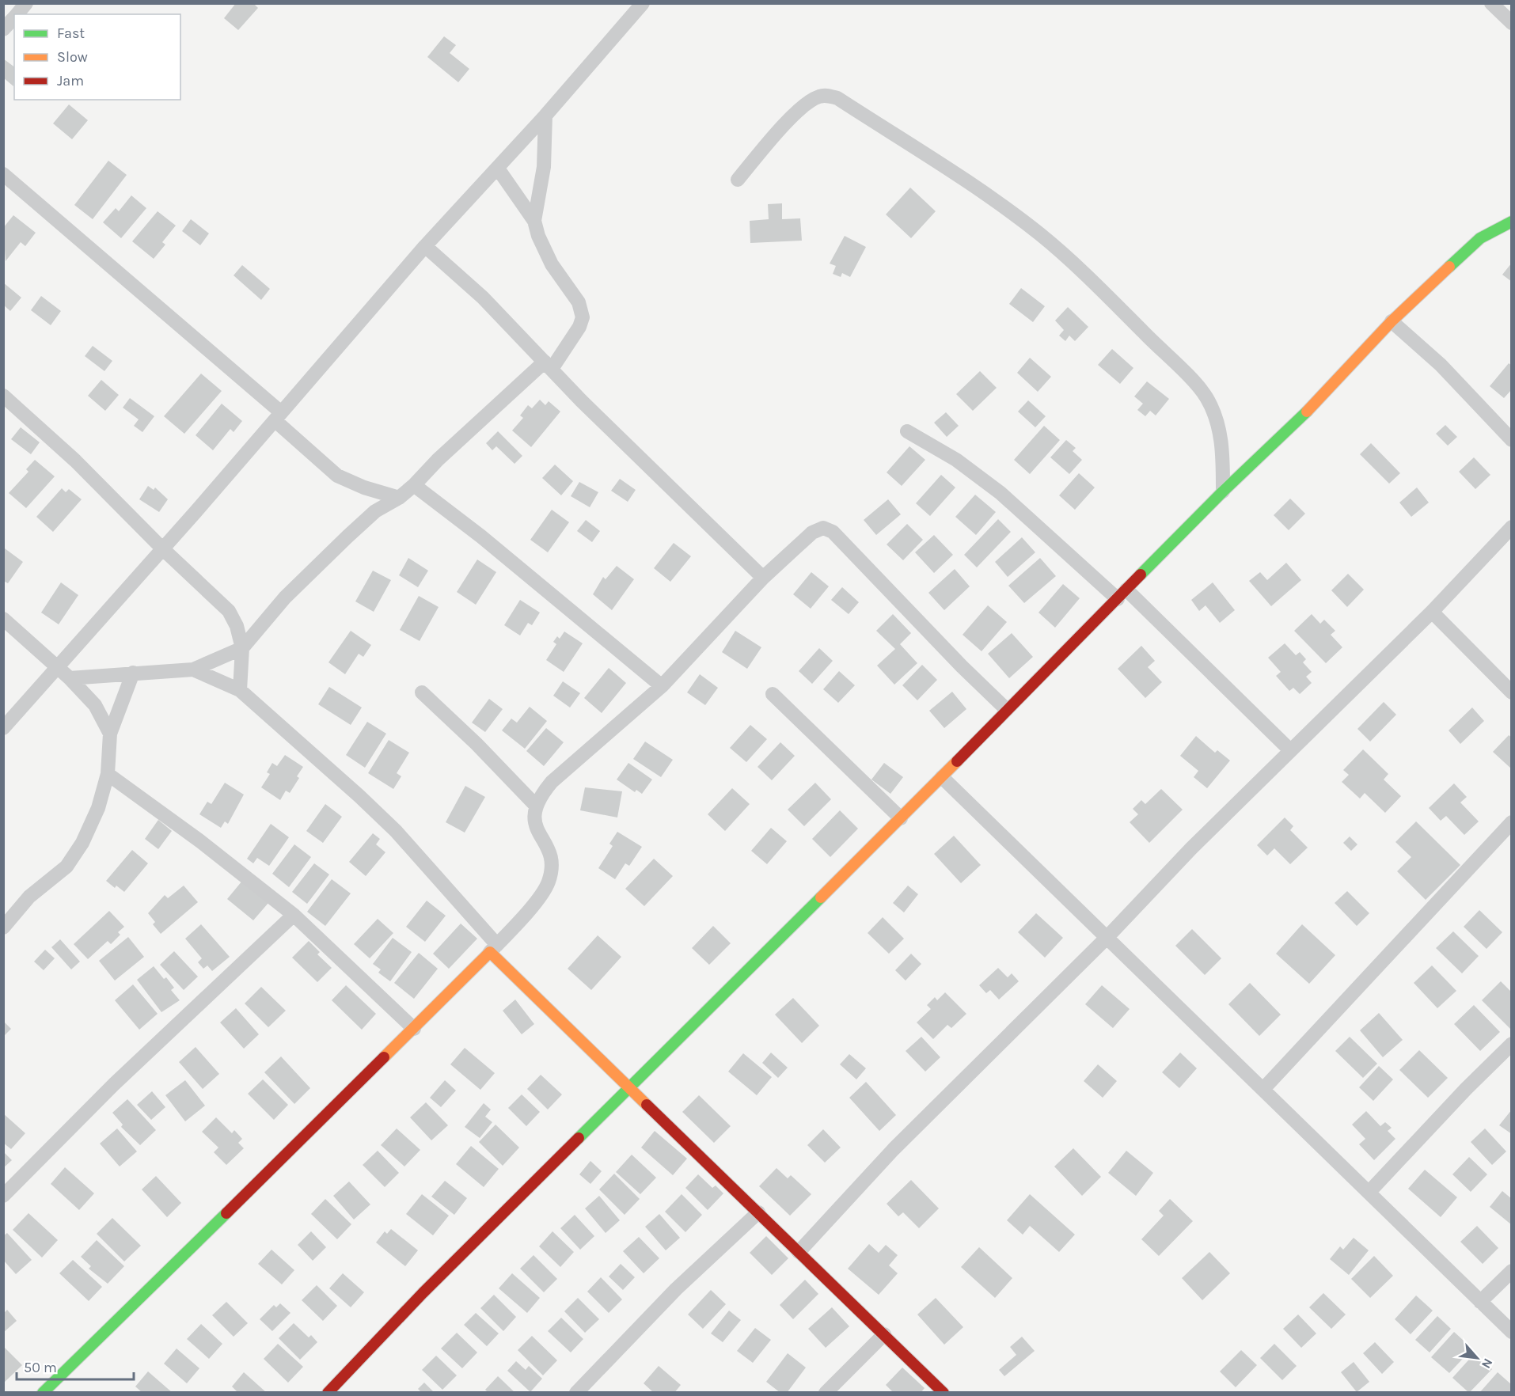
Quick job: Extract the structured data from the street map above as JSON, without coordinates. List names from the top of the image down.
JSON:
{
  "legend": ["Fast", "Slow", "Jam"],
  "scale_bar": "50 m",
  "north": "bottom right"
}
